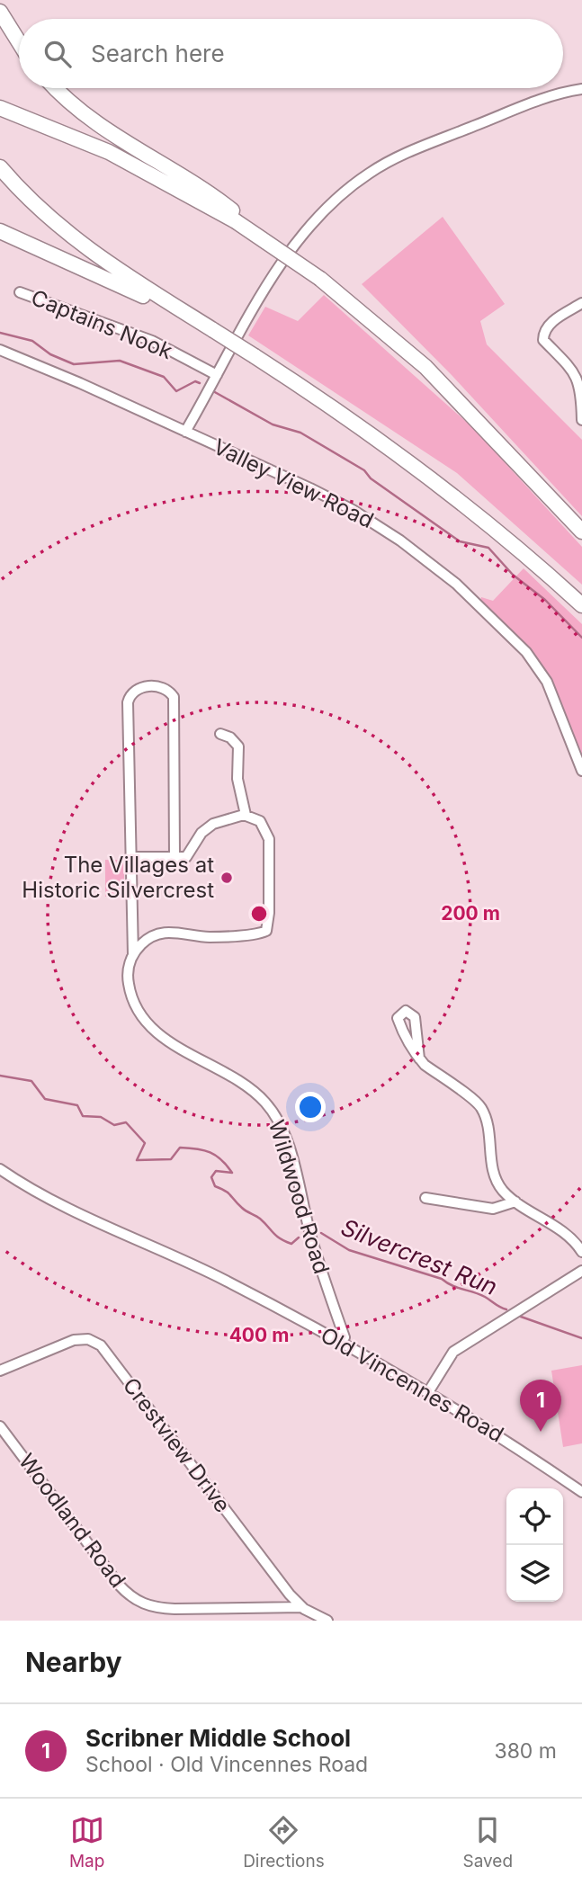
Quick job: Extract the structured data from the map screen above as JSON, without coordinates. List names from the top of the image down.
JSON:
{
  "streets": {
    "street": [
      "Captains Nook",
      "Valley View Road",
      "Wildwood Road",
      "Old Vincennes Road",
      "Crestview Drive",
      "Woodland Road"
    ]
  },
  "crossings": [
    ["Wildwood Road", "Old Vincennes Road"],
    ["Crestview Drive", "Woodland Road"]
  ],
  "water": ["Silvercrest Run"],
  "places": ["The Villages at Historic Silvercrest"],
  "page": {
    "search": "Search here",
    "pins": "1",
    "heading": "Nearby",
    "list": [
      {
        "mark": "1",
        "name": "Scribner Middle School",
        "note": "School · Old Vincennes Road",
        "value": "380 m"
      }
    ],
    "nav": ["Map", "Directions", "Saved"]
  },
  "rings": ["200 m", "400 m"]
}
